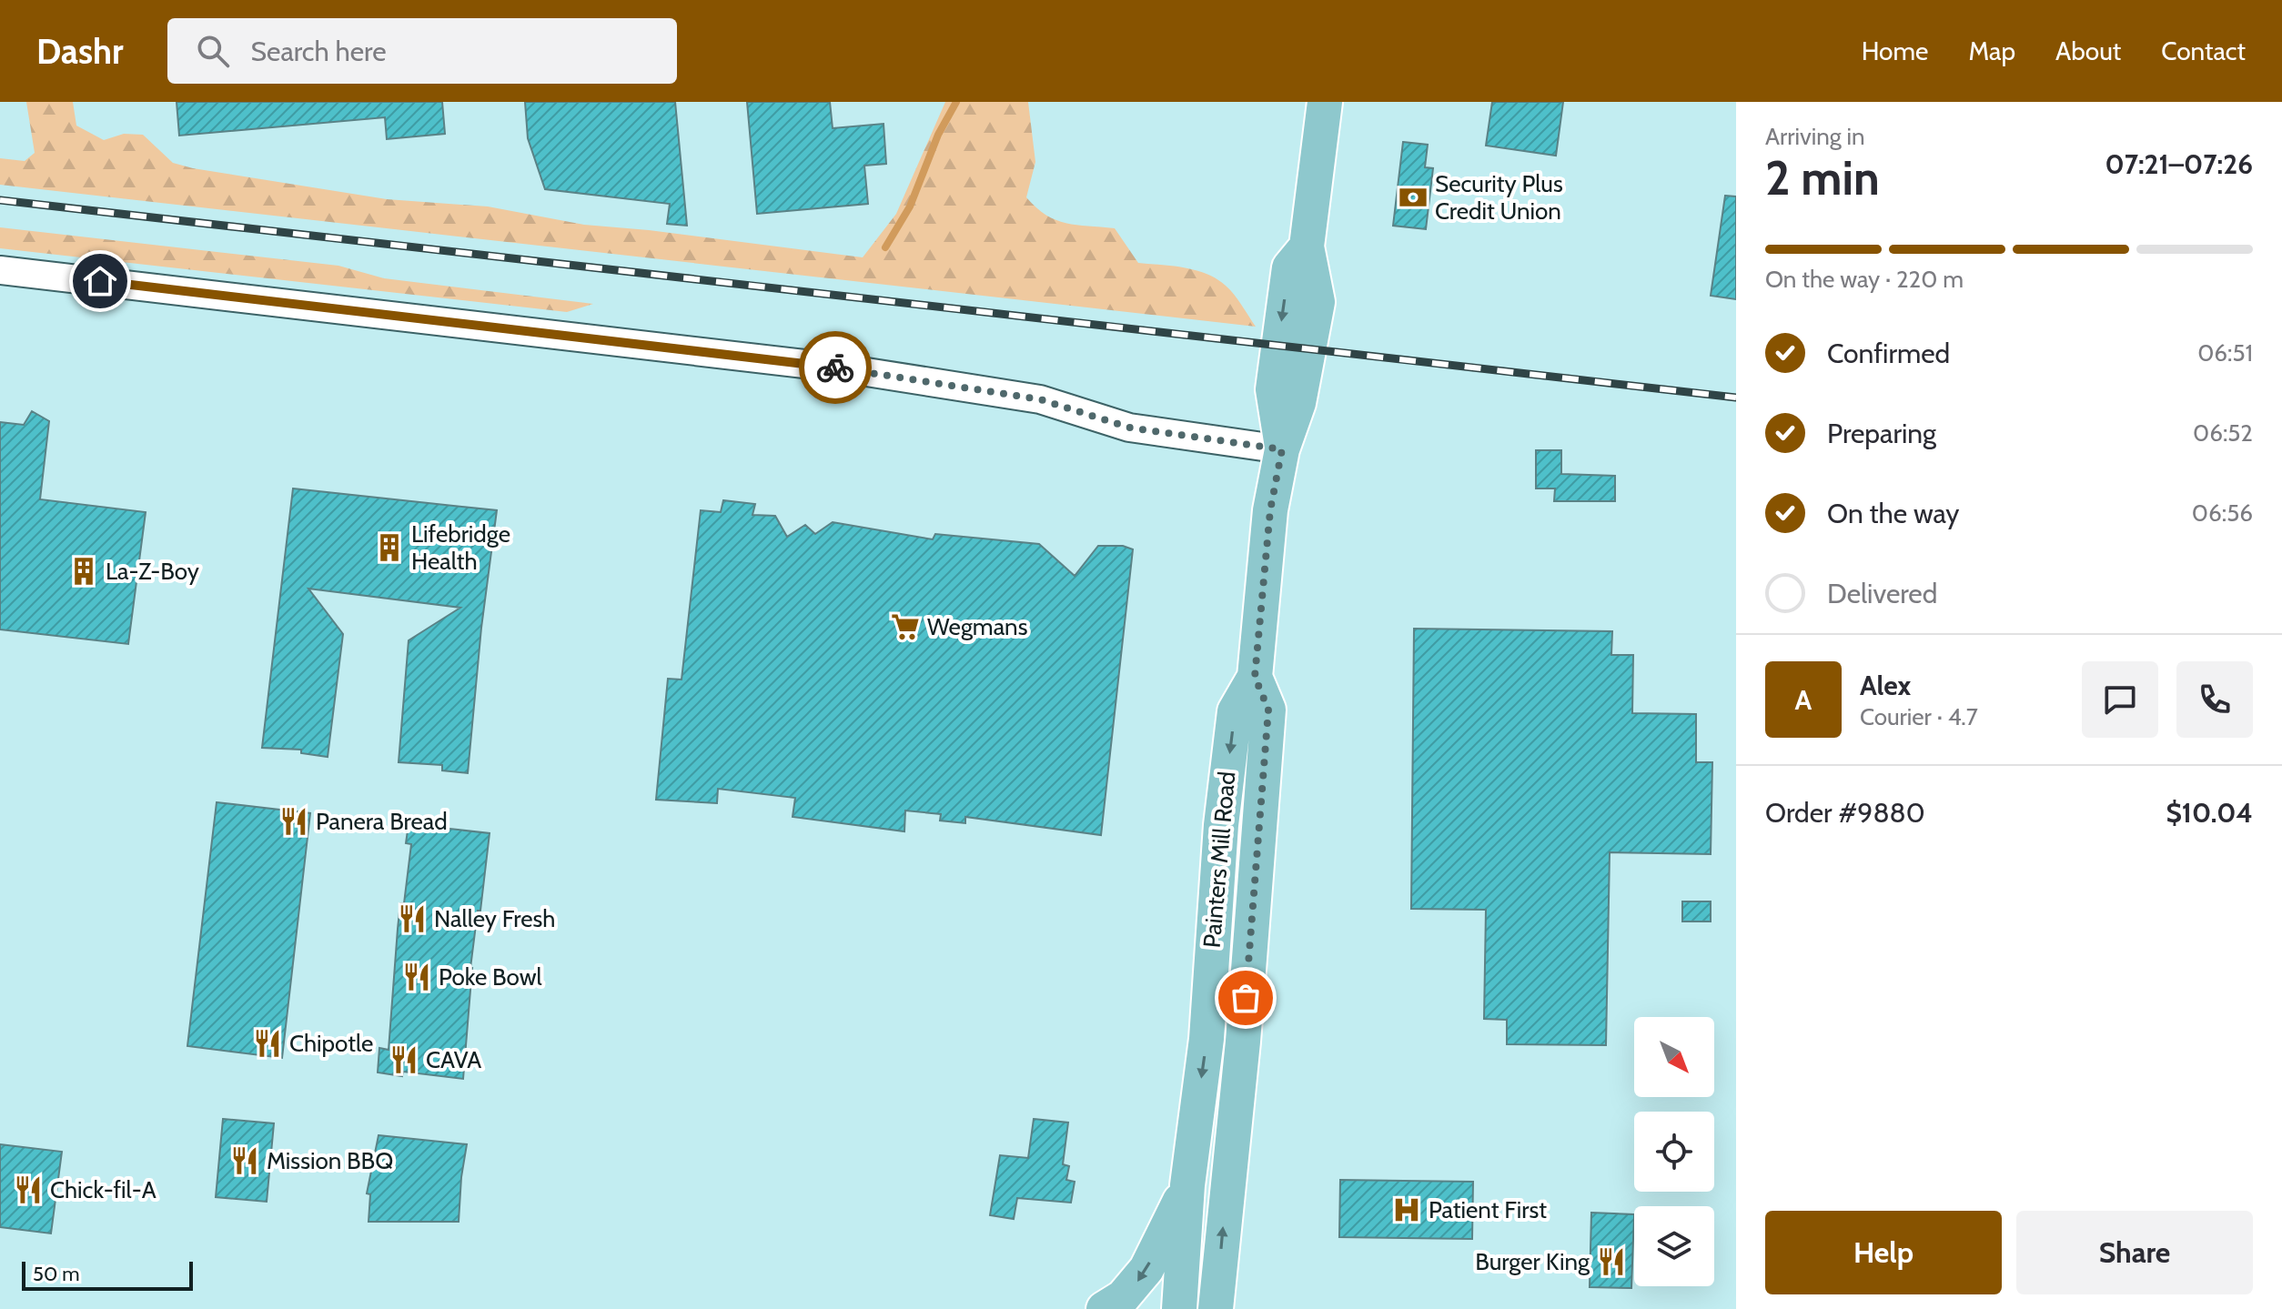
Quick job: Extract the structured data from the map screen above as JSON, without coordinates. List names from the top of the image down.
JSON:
{
  "streets": {
    "main road": ["Painters Mill Road"]
  },
  "places": {
    "bank": ["Security Plus Credit Union"],
    "building": ["Lifebridge Health", "La-Z-Boy"],
    "supermarket": ["Wegmans"],
    "restaurant": [
      "Panera Bread",
      "Nalley Fresh",
      "Poke Bowl",
      "Chipotle",
      "CAVA",
      "Mission BBQ",
      "Chick-fil-A",
      "Burger King"
    ],
    "hospital": ["Patient First"]
  },
  "scale_bar": "50 m",
  "north": "bottom right",
  "page": {
    "header": "Dashr",
    "search": "Search here",
    "nav": [
      "Home",
      "Map",
      "About",
      "Contact"
    ],
    "heading": ["2 min", "Arriving in", "07:21–07:26"],
    "panel": [
      "Alex",
      "Courier · 4.7",
      "Order #9880",
      "$10.04"
    ],
    "bar": "On the way · 220 m",
    "list": [
      ["Confirmed", "06:51"],
      ["Preparing", "06:52"],
      ["On the way", "06:56"],
      "Delivered"
    ],
    "round": "A",
    "buttons": ["Help", "Share"],
    "scale": "50 m"
  }
}
